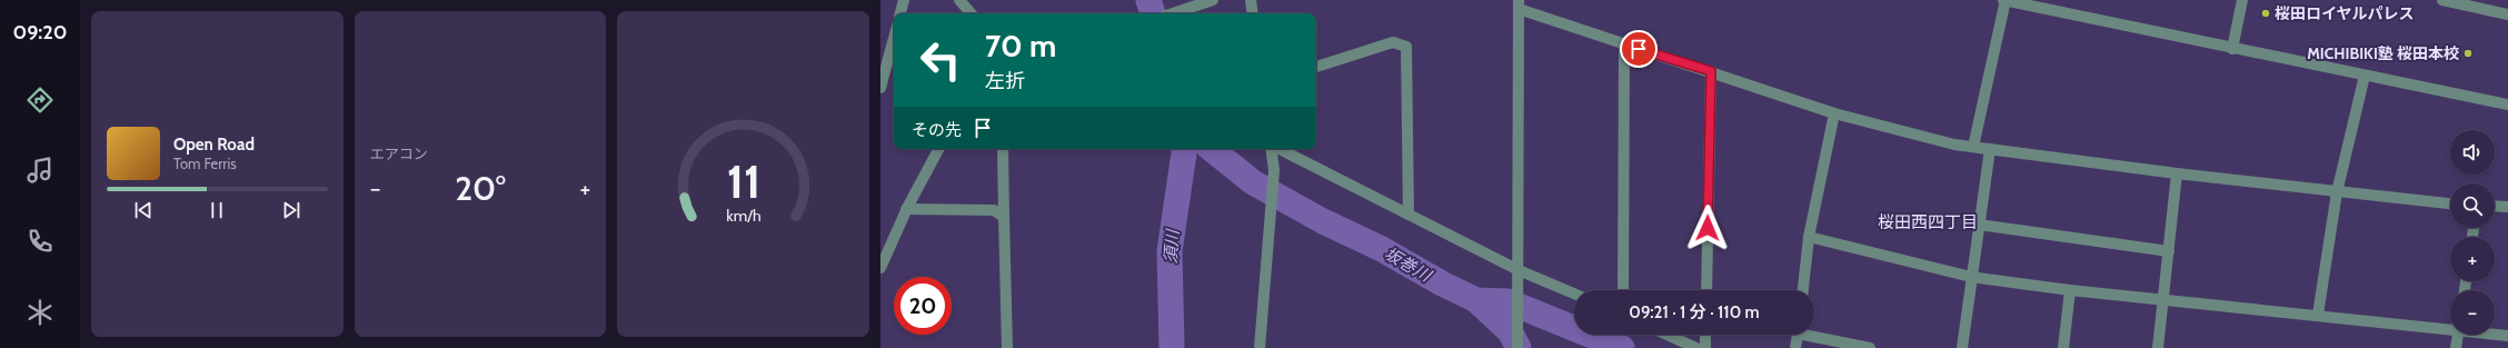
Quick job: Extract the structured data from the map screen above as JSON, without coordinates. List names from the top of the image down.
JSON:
{
  "districts": ["桜田西四丁目"],
  "water": ["須川", "坂巻川"],
  "places": ["桜田ロイヤルパレス", "MICHIBIKI塾 桜田本校"],
  "page": {
    "tabs": "09:20",
    "tile": "エアコン",
    "turn": ["70 m", "左折"],
    "then": "その先",
    "song": ["Open Road", "Tom Ferris"],
    "map_buttons": ["+", "−"],
    "heat": ["−", "20°", "+"],
    "limit": "20",
    "trip": "09:21 · 1 分 · 110 m",
    "gauge": ["11", "km/h"]
  }
}
